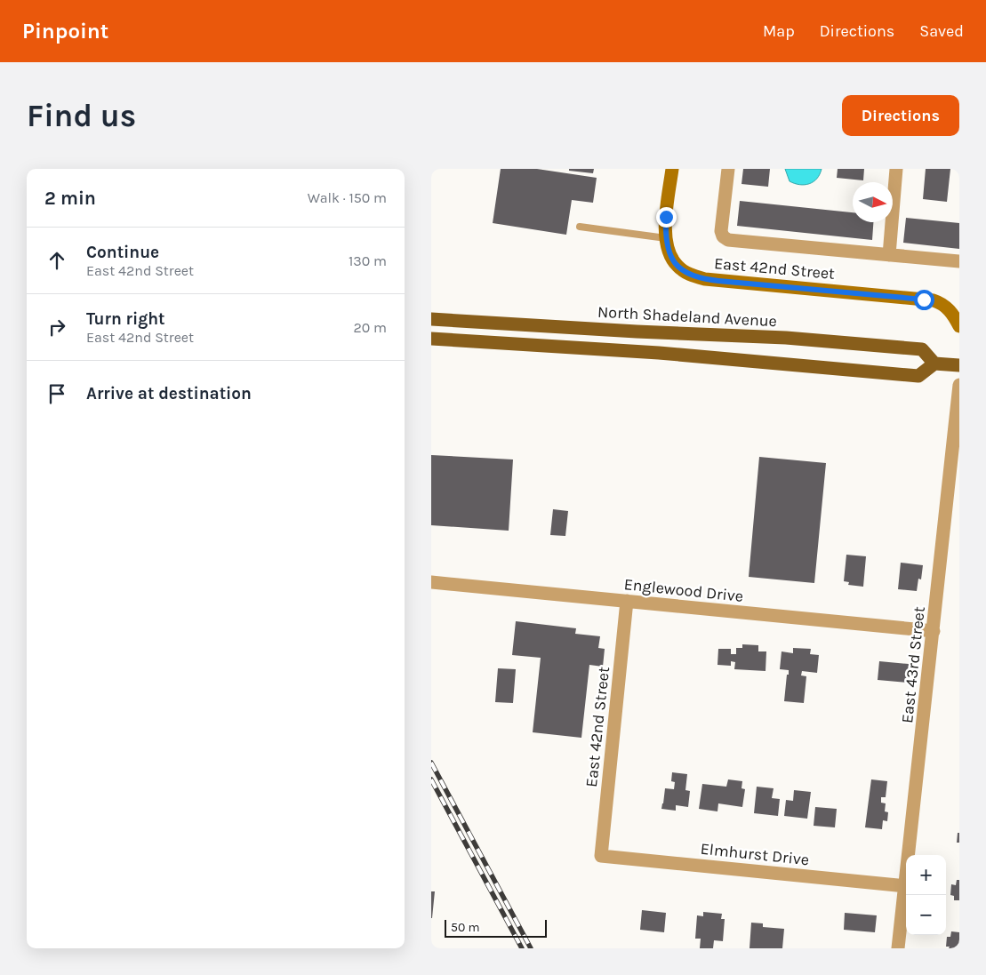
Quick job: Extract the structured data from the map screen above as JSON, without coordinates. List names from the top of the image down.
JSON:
{
  "streets": {
    "main road": ["North Shadeland Avenue"],
    "street": [
      "East 42nd Street",
      "Englewood Drive",
      "East 43rd Street",
      "Elmhurst Drive"
    ]
  },
  "crossings": [
    ["East 42nd Street", "Englewood Drive"],
    ["East 42nd Street", "Elmhurst Drive"],
    ["Englewood Drive", "East 43rd Street"],
    ["East 43rd Street", "Elmhurst Drive"]
  ],
  "scale_bar": "50 m",
  "north": "right",
  "page": {
    "header": "Pinpoint",
    "nav": ["Map", "Directions", "Saved"],
    "buttons": "Directions",
    "title": "Find us",
    "heading": ["2 min", "Walk · 150 m"],
    "list": [
      ["Continue", "East 42nd Street", "130 m"],
      ["Turn right", "East 42nd Street", "20 m"],
      "Arrive at destination"
    ],
    "map_buttons": ["+", "−"],
    "scale": "50 m"
  }
}
